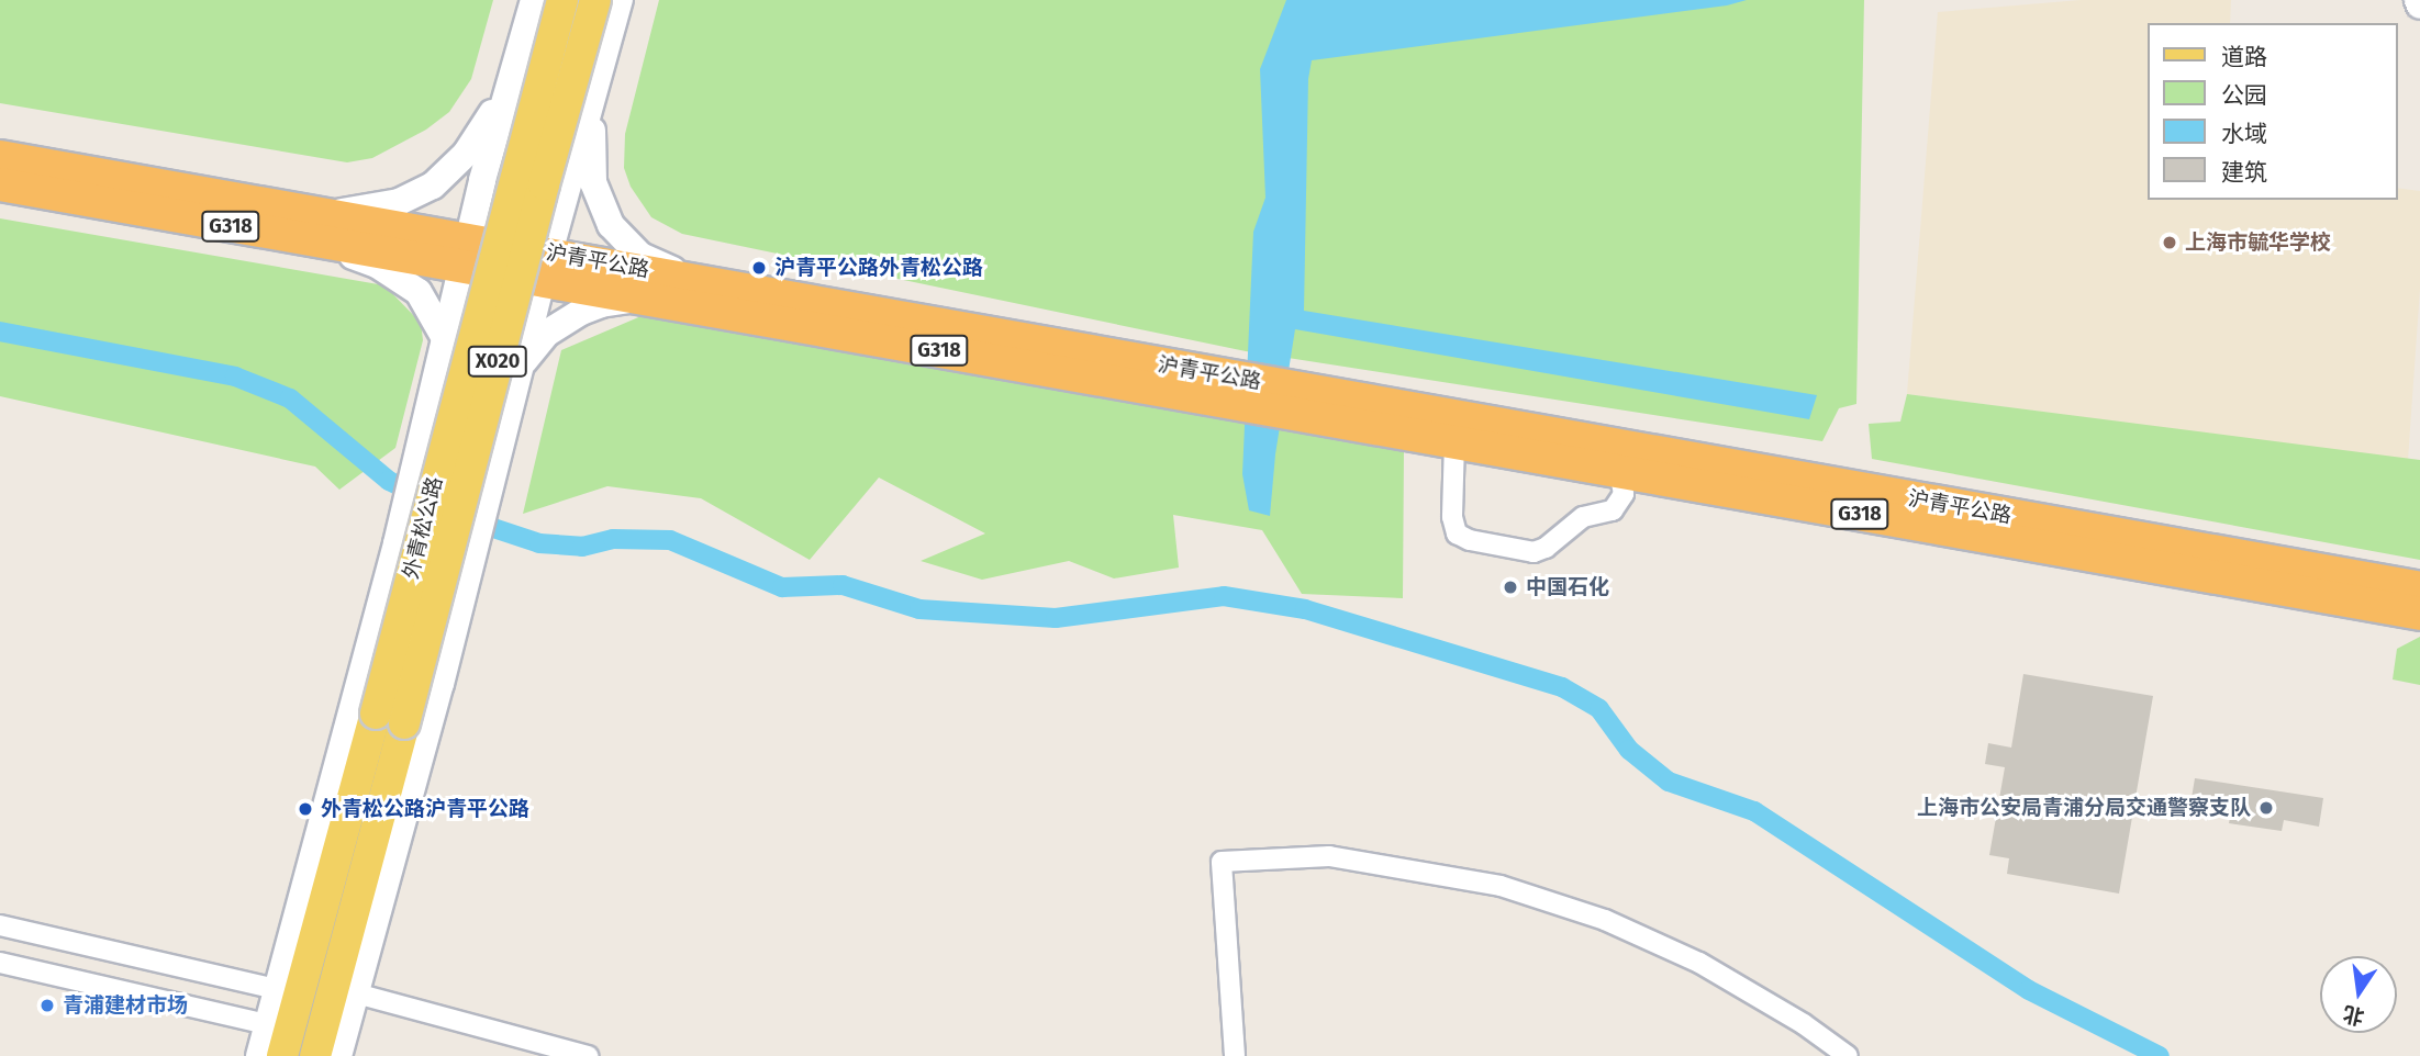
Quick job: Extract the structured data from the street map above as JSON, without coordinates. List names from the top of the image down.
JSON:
{
  "streets": {
    "highway": ["G318", "沪青平公路"],
    "main road": ["X020", "外青松公路"]
  },
  "places": [
    "上海市毓华学校",
    "沪青平公路外青松公路",
    "中国石化",
    "上海市公安局青浦分局交通警察支队",
    "外青松公路沪青平公路",
    "青浦建材市场"
  ],
  "legend": [
    "道路",
    "公园",
    "水域",
    "建筑"
  ],
  "north": "bottom"
}
